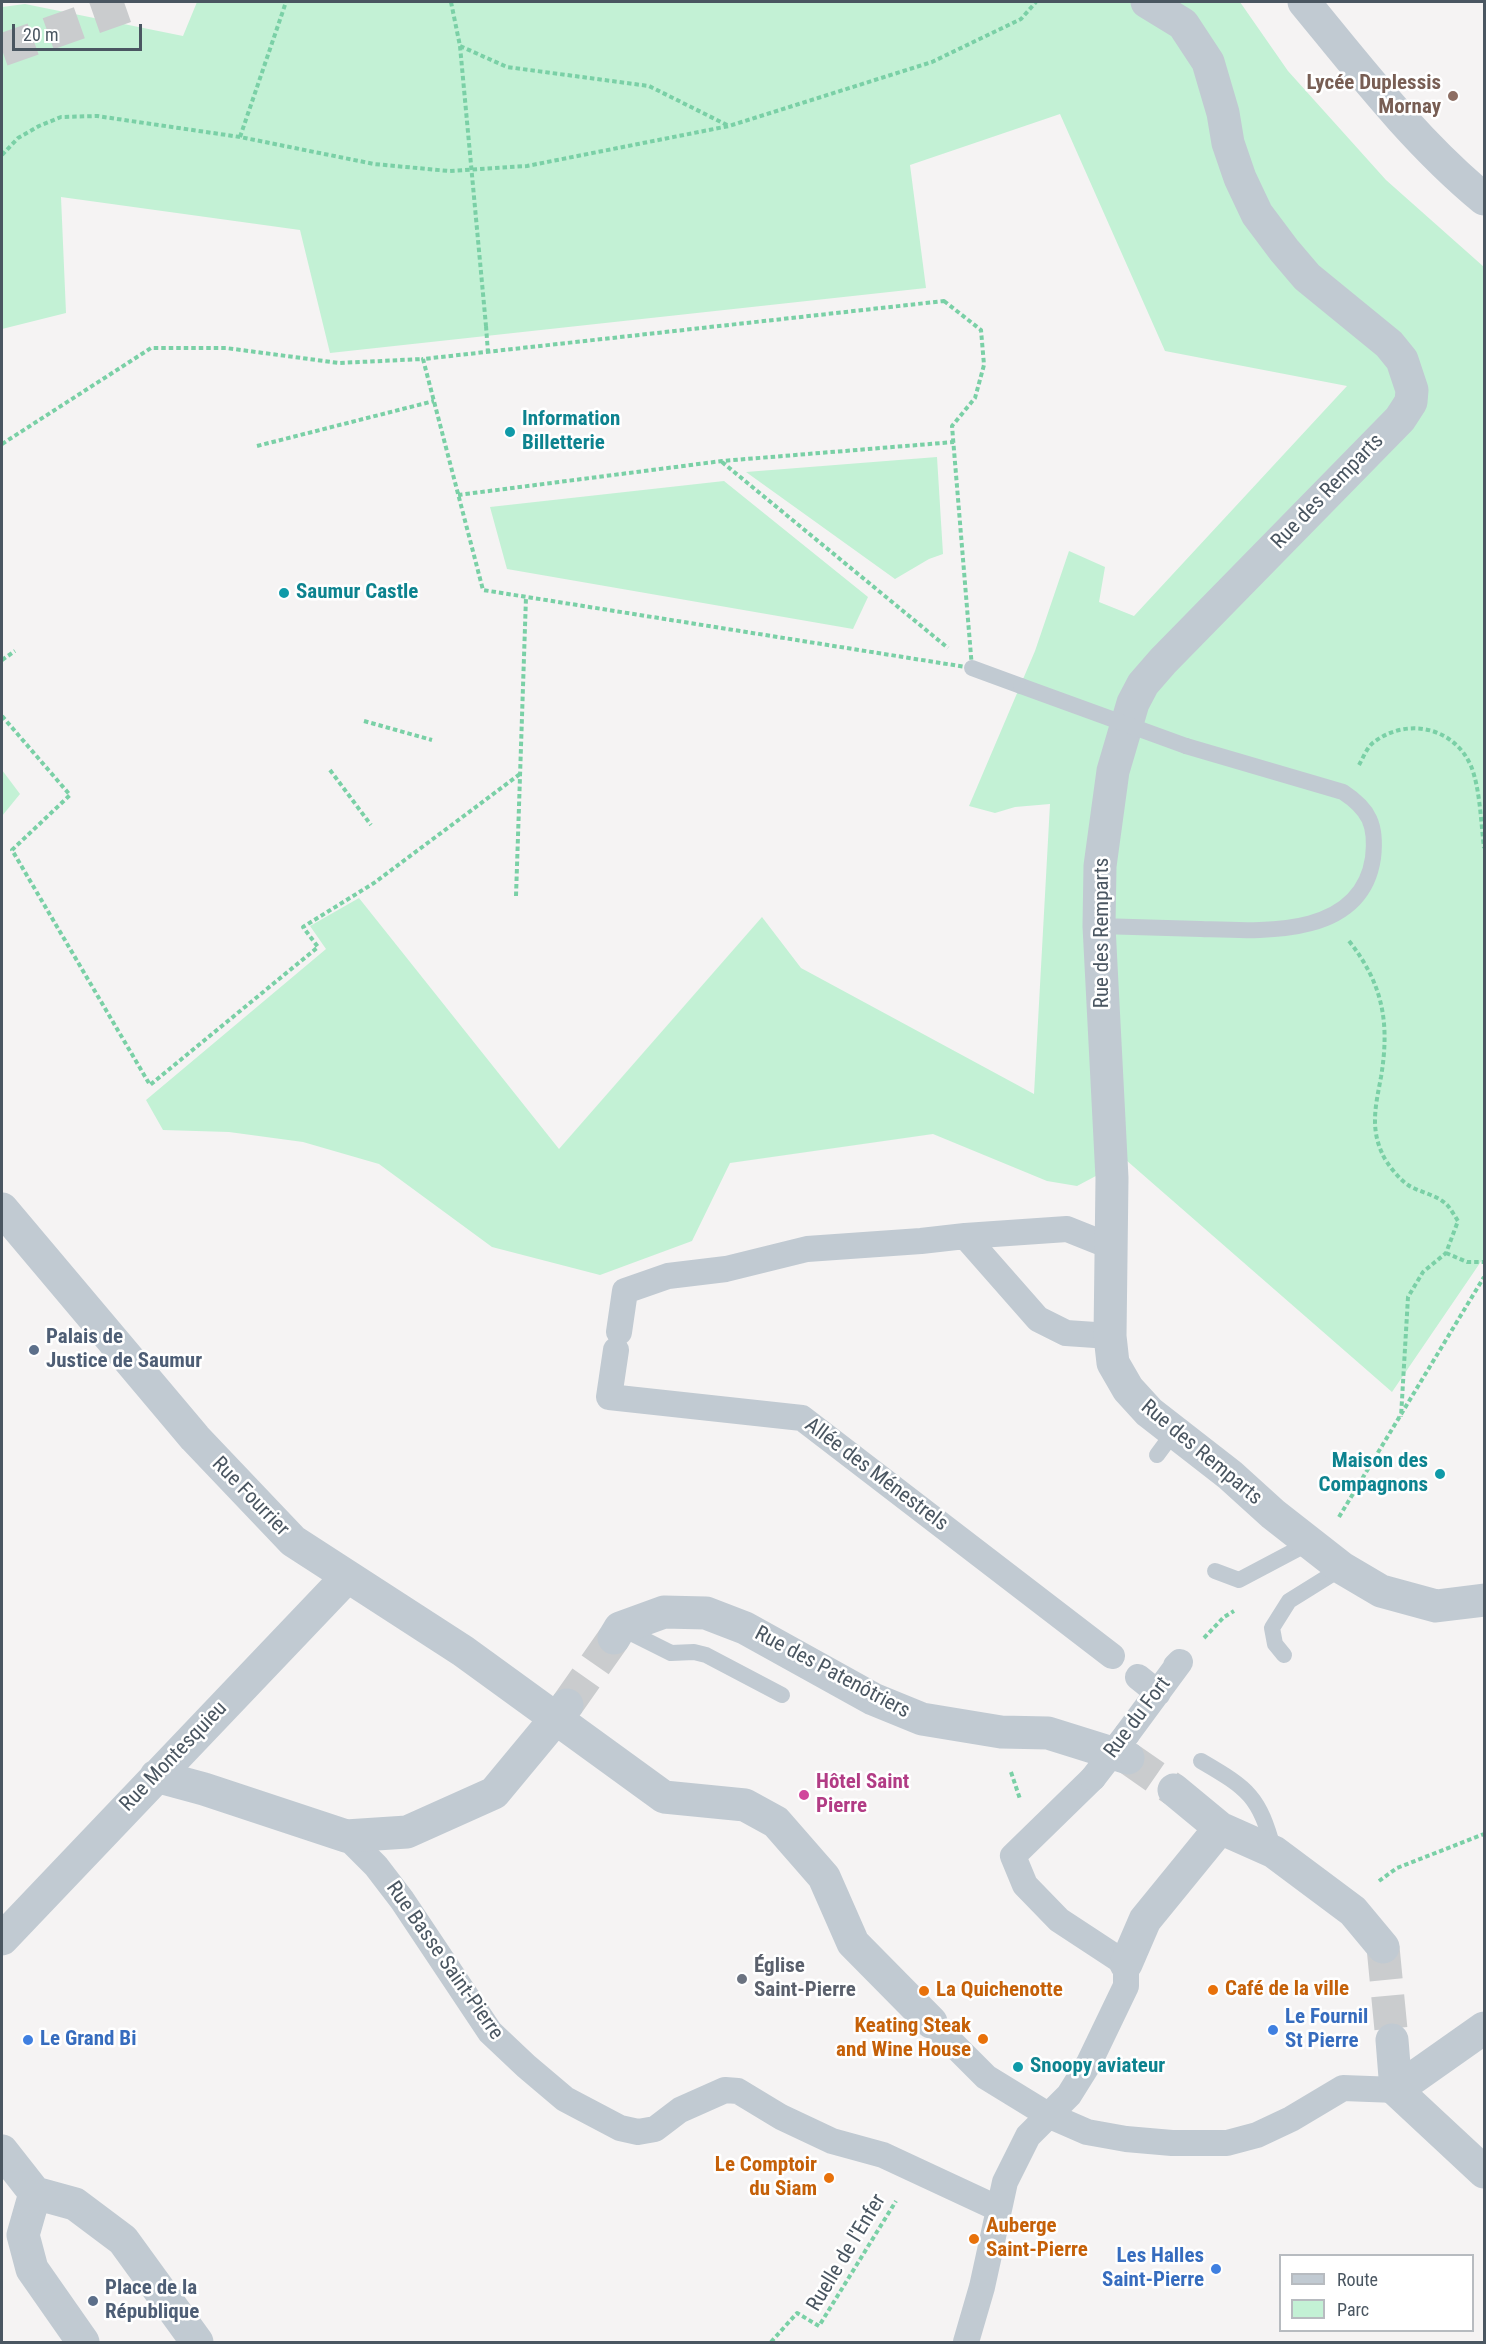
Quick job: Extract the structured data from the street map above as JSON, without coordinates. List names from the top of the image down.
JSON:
{
  "streets": {
    "street": [
      "Rue des Remparts",
      "Allée des Ménestrels",
      "Rue Fourrier",
      "Rue des Patenôtriers",
      "Rue du Fort",
      "Rue Montesquieu",
      "Rue Basse Saint-Pierre"
    ],
    "path": ["Ruelle de l'Enfer"]
  },
  "crossings": [
    ["Rue Fourrier", "Rue Montesquieu"],
    ["Rue des Patenôtriers", "Rue du Fort"],
    ["Rue Basse Saint-Pierre", "Ruelle de l'Enfer"]
  ],
  "places": [
    "Lycée Duplessis Mornay",
    "Information Billetterie",
    "Saumur Castle",
    "Palais de Justice de Saumur",
    "Maison des Compagnons",
    "Hôtel Saint Pierre",
    "Église Saint-Pierre",
    "Café de la ville",
    "La Quichenotte",
    "Le Fournil St Pierre",
    "Keating Steak and Wine House",
    "Le Grand Bi",
    "Snoopy aviateur",
    "Le Comptoir du Siam",
    "Auberge Saint-Pierre",
    "Les Halles Saint-Pierre",
    "Place de la République"
  ],
  "legend": ["Route", "Parc"],
  "scale_bar": "20 m"
}
